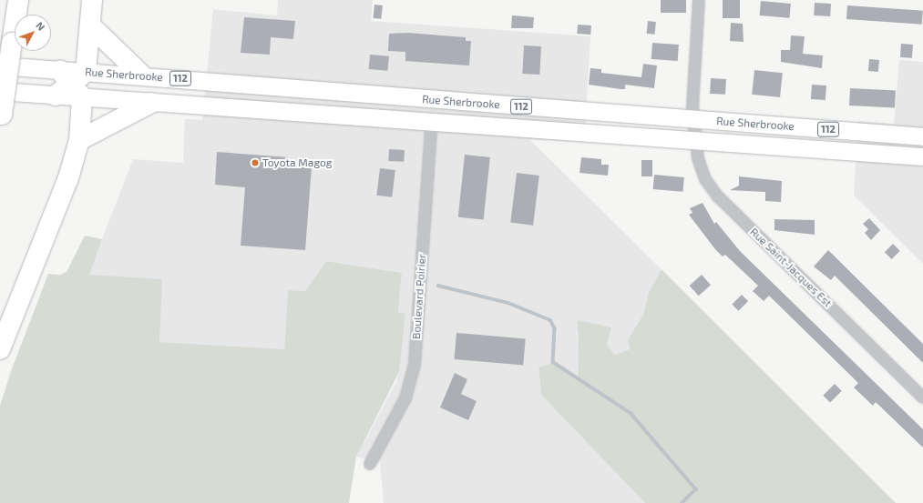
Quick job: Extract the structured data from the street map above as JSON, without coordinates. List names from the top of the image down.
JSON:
{
  "streets": {
    "main road": ["Rue Sherbrooke", "112"],
    "street": ["Rue Saint-Jacques Est", "Boulevard Poirier"]
  },
  "crossings": [
    ["Rue Sherbrooke", "Rue Saint-Jacques Est"],
    ["Rue Sherbrooke", "Boulevard Poirier"]
  ],
  "places": ["Toyota Magog"],
  "north": "top right"
}
